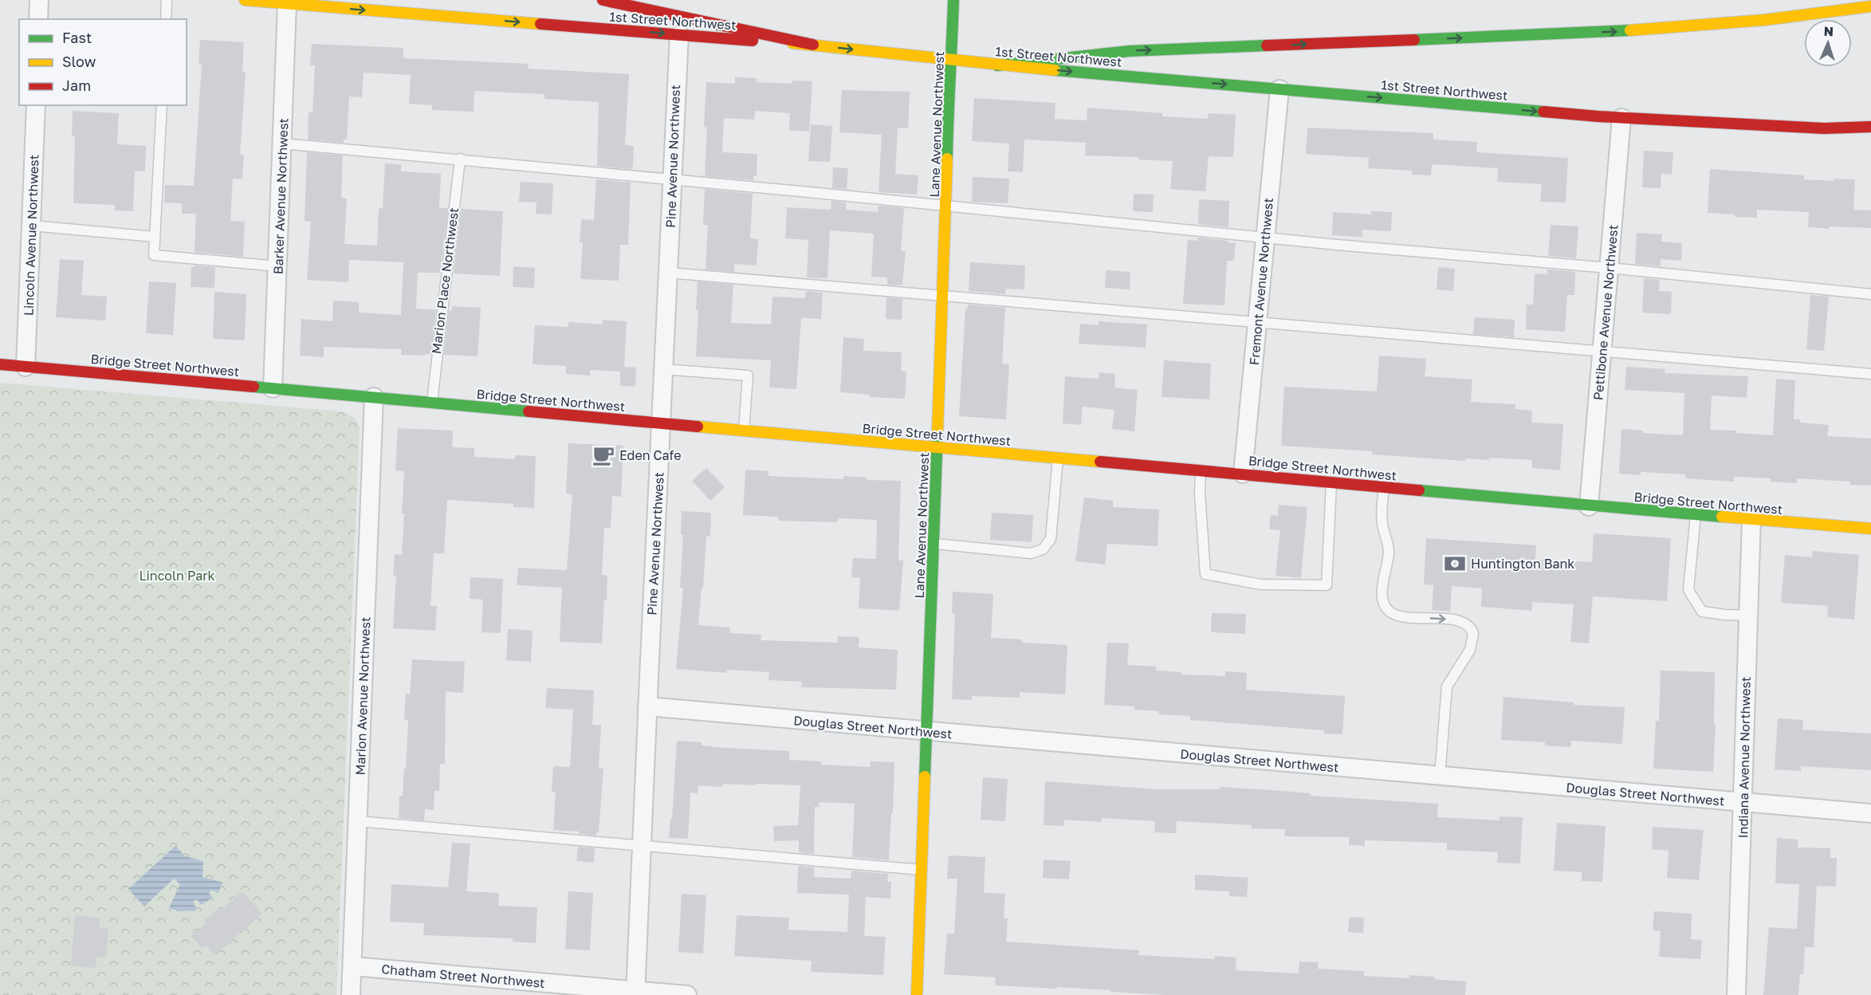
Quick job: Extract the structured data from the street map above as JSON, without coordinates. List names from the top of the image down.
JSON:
{
  "streets": {
    "main road": ["1st Street Northwest", "Lane Avenue Northwest", "Bridge Street Northwest"],
    "street": [
      "Pine Avenue Northwest",
      "Barker Avenue Northwest",
      "Lincoln Avenue Northwest",
      "Fremont Avenue Northwest",
      "Pettibone Avenue Northwest",
      "Marion Avenue Northwest",
      "Douglas Street Northwest",
      "Indiana Avenue Northwest",
      "Chatham Street Northwest"
    ],
    "lane": ["Marion Place Northwest"]
  },
  "crossings": [
    ["1st Street Northwest", "Lane Avenue Northwest"],
    ["1st Street Northwest", "Pine Avenue Northwest"],
    ["1st Street Northwest", "Barker Avenue Northwest"],
    ["1st Street Northwest", "Fremont Avenue Northwest"],
    ["1st Street Northwest", "Pettibone Avenue Northwest"],
    ["Lane Avenue Northwest", "Bridge Street Northwest"],
    ["Lane Avenue Northwest", "Douglas Street Northwest"],
    ["Pine Avenue Northwest", "Bridge Street Northwest"],
    ["Pine Avenue Northwest", "Douglas Street Northwest"],
    ["Pine Avenue Northwest", "Chatham Street Northwest"],
    ["Barker Avenue Northwest", "Bridge Street Northwest"],
    ["Lincoln Avenue Northwest", "Bridge Street Northwest"],
    ["Marion Place Northwest", "Bridge Street Northwest"],
    ["Fremont Avenue Northwest", "Bridge Street Northwest"],
    ["Pettibone Avenue Northwest", "Bridge Street Northwest"],
    ["Bridge Street Northwest", "Marion Avenue Northwest"],
    ["Bridge Street Northwest", "Indiana Avenue Northwest"],
    ["Marion Avenue Northwest", "Chatham Street Northwest"],
    ["Douglas Street Northwest", "Indiana Avenue Northwest"]
  ],
  "parks": ["Lincoln Park"],
  "places": {
    "cafe": ["Eden Cafe"],
    "bank": ["Huntington Bank"]
  },
  "legend": ["Fast", "Slow", "Jam"],
  "north": "top"
}
